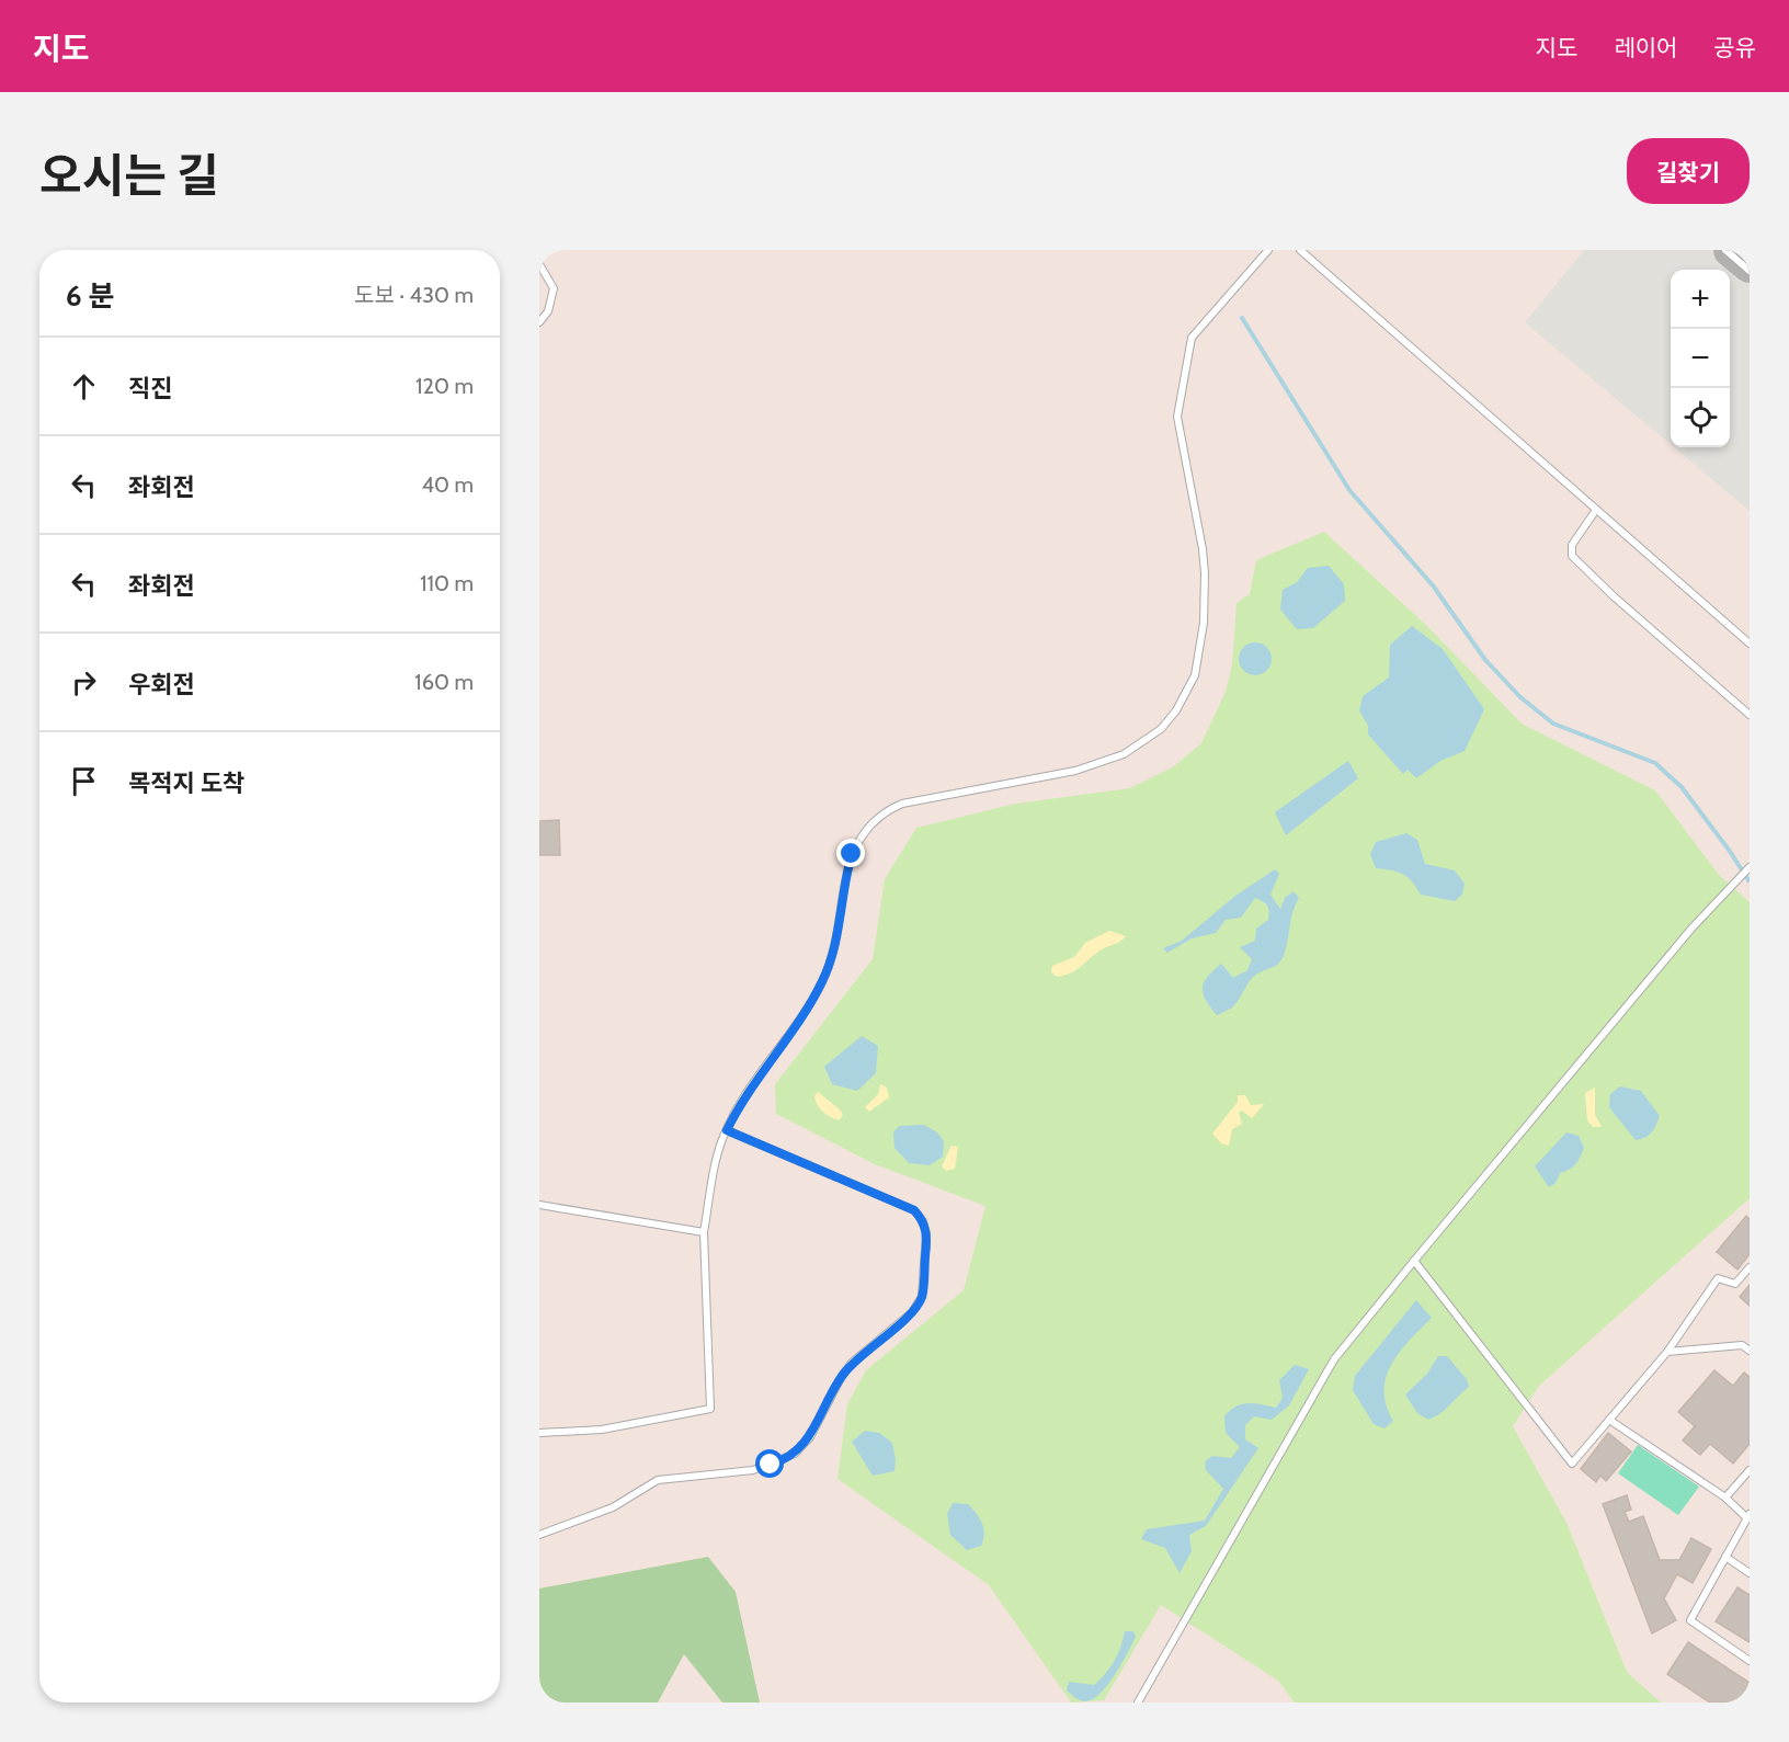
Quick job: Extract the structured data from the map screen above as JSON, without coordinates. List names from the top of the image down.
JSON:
{
  "page": {
    "header": "지도",
    "nav": ["지도", "레이어", "공유"],
    "title": "오시는 길",
    "buttons": "길찾기",
    "heading": ["6 분", "도보 · 430 m"],
    "map_buttons": ["+", "−"],
    "list": [
      ["직진", "120 m"],
      ["좌회전", "40 m"],
      ["좌회전", "110 m"],
      ["우회전", "160 m"],
      "목적지 도착"
    ]
  }
}
